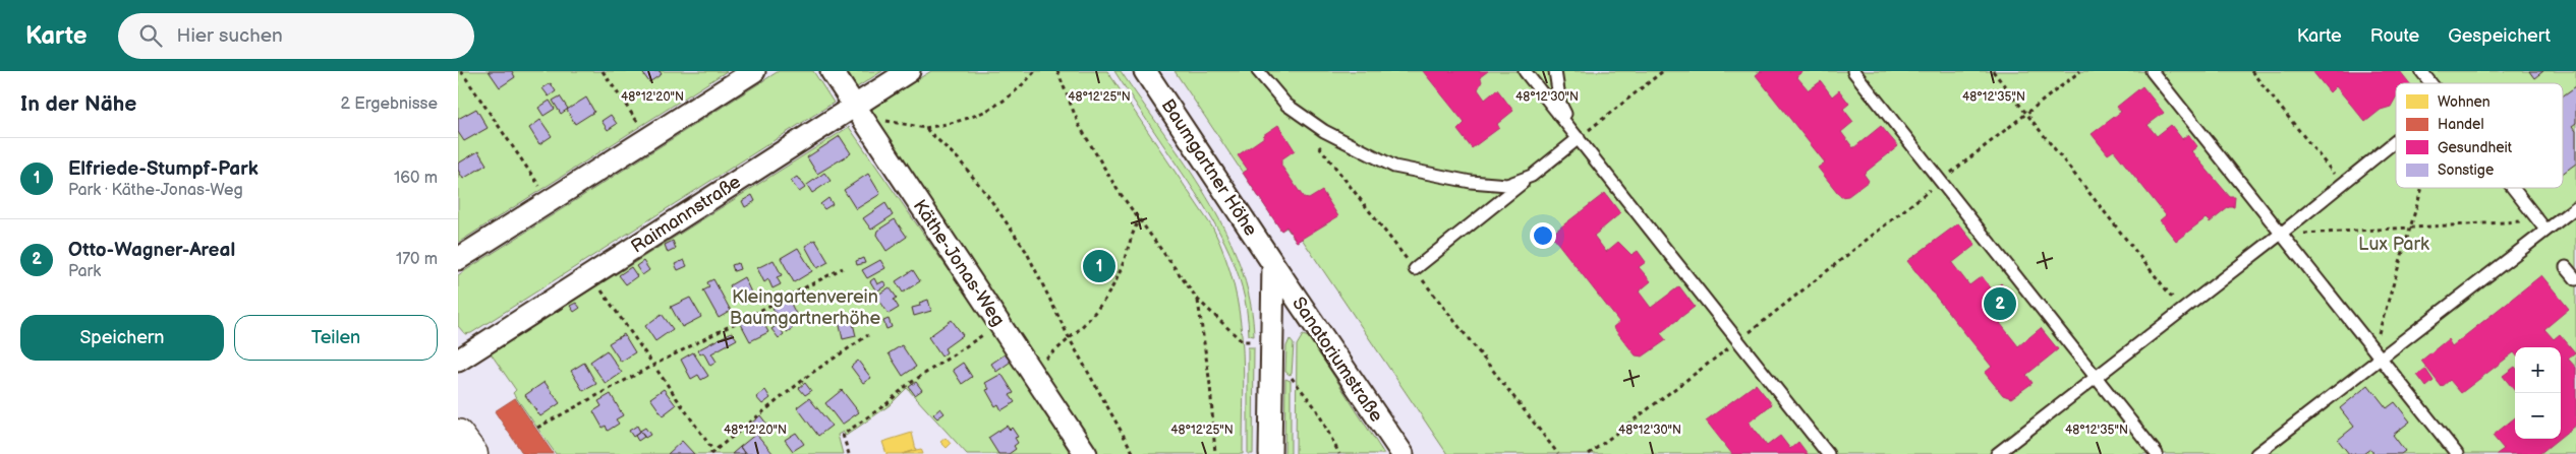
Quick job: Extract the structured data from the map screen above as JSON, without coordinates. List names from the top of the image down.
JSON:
{
  "streets": {
    "street": [
      "Baumgartner Höhe",
      "Raimannstraße",
      "Käthe-Jonas-Weg",
      "Sanatoriumstraße"
    ]
  },
  "crossings": [
    ["Baumgartner Höhe", "Sanatoriumstraße"],
    ["Raimannstraße", "Käthe-Jonas-Weg"]
  ],
  "parks": ["Lux Park", "Kleingartenverein Baumgartnerhöhe"],
  "legend": [
    "Wohnen",
    "Handel",
    "Gesundheit",
    "Sonstige"
  ],
  "page": {
    "header": "Karte",
    "search": "Hier suchen",
    "nav": ["Karte", "Route", "Gespeichert"],
    "heading": ["In der Nähe", "2 Ergebnisse"],
    "list": [
      {
        "mark": "1",
        "name": "Elfriede-Stumpf-Park",
        "note": "Park · Käthe-Jonas-Weg",
        "value": "160 m"
      },
      {
        "mark": "2",
        "name": "Otto-Wagner-Areal",
        "note": "Park",
        "value": "170 m"
      }
    ],
    "pins": ["1", "2"],
    "buttons": ["Speichern", "Teilen"],
    "map_buttons": ["+", "−"]
  },
  "coordinates": [
    "48°12'20\"N",
    "48°12'25\"N",
    "48°12'30\"N",
    "48°12'35\"N"
  ]
}
